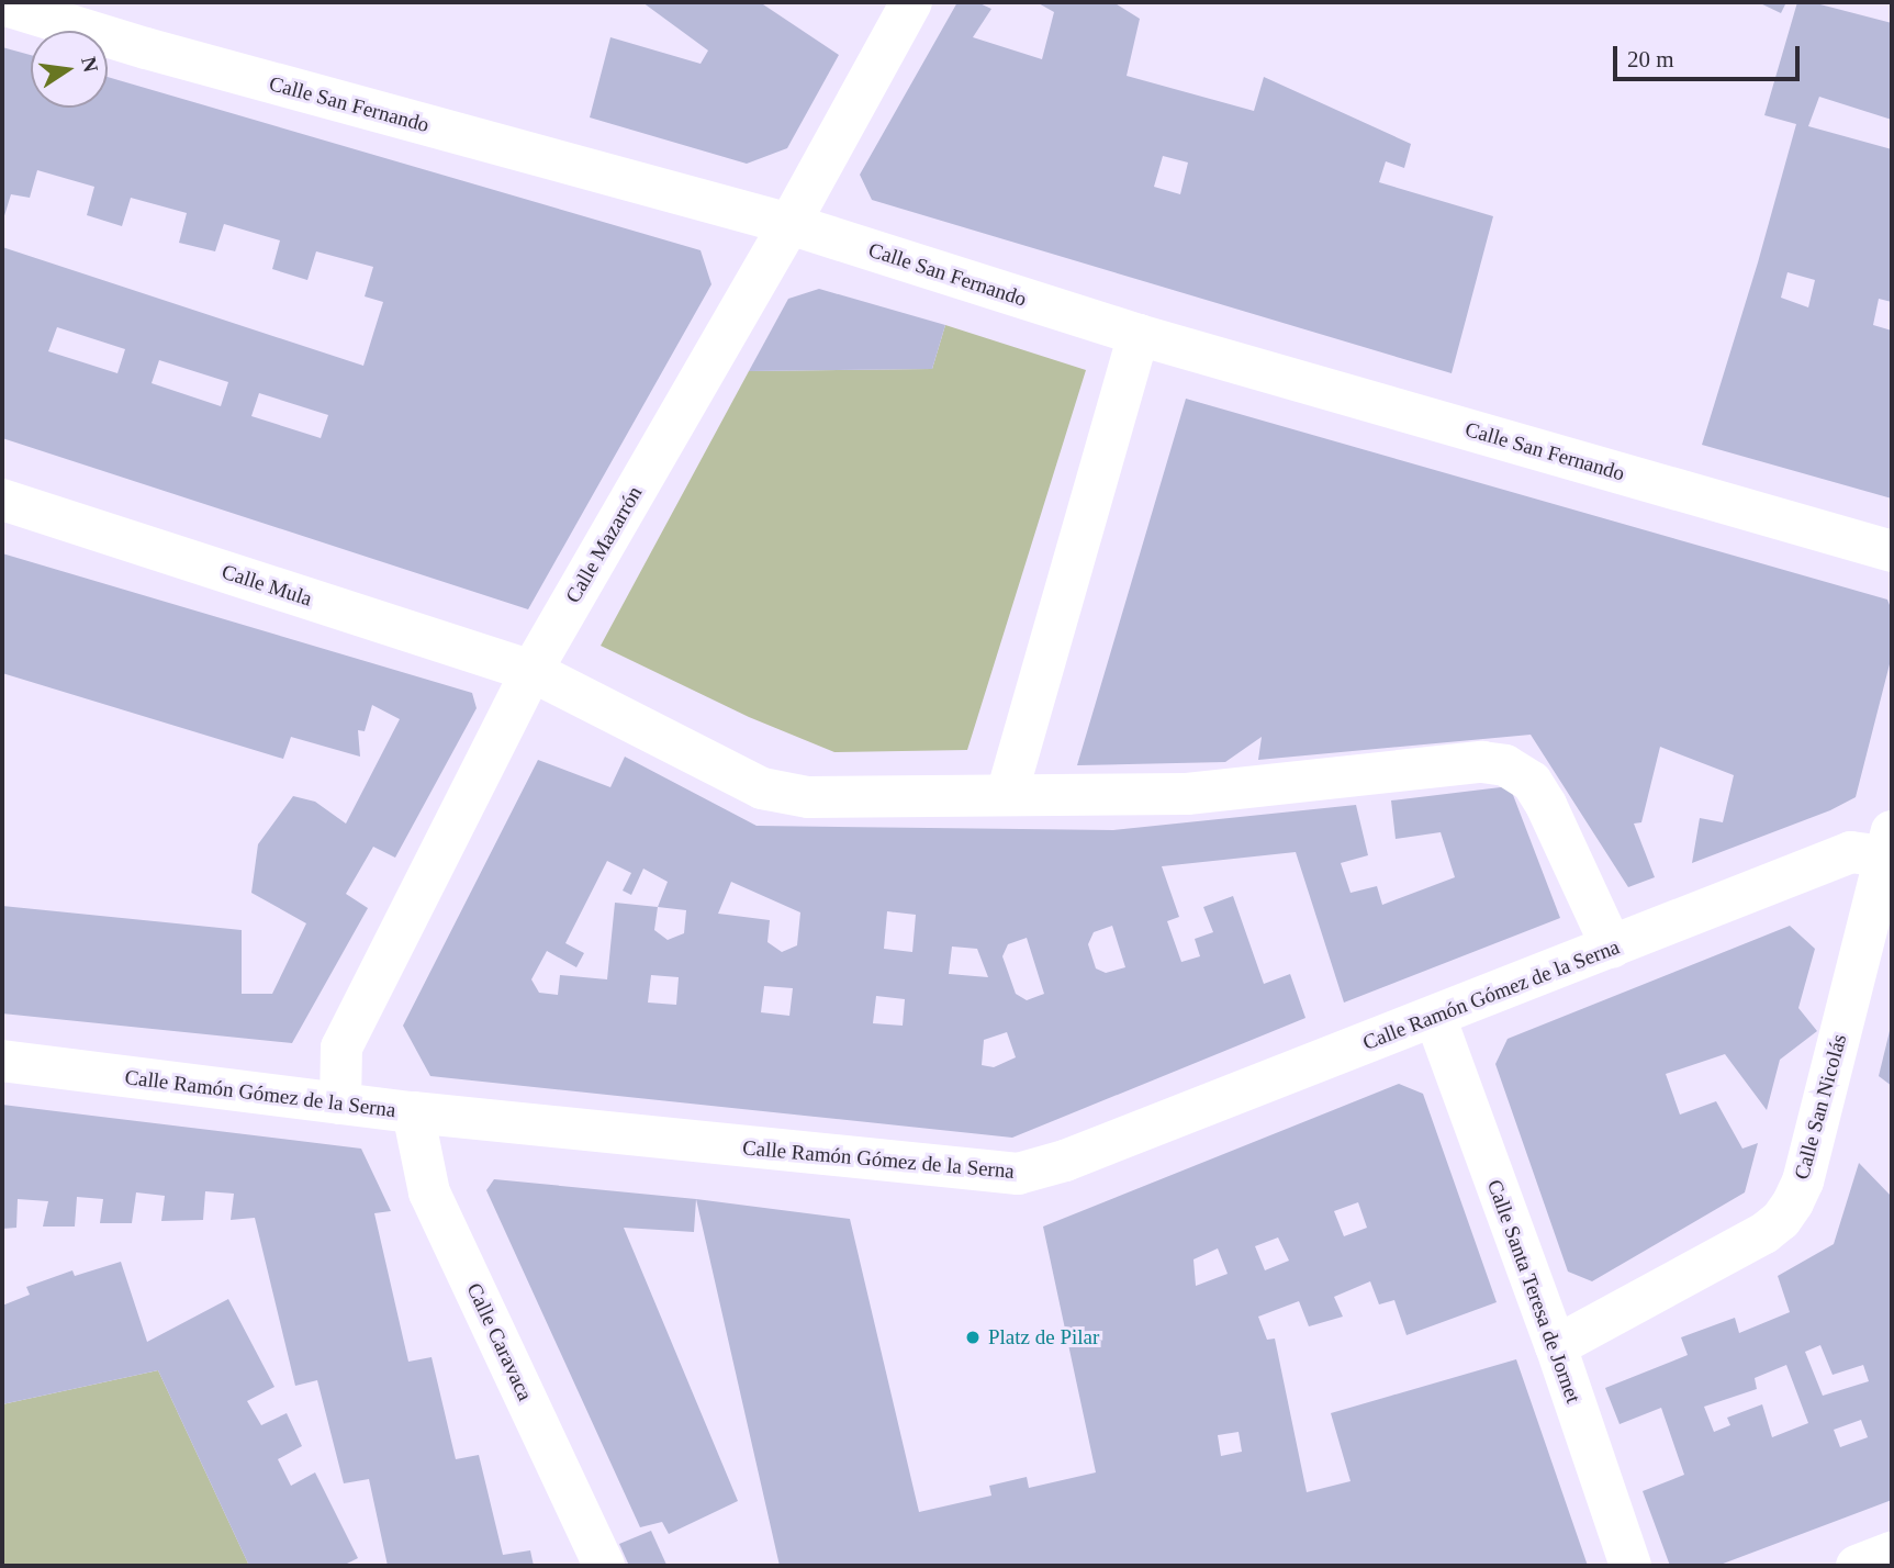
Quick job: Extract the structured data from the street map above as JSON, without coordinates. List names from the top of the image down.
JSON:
{
  "streets": {
    "street": [
      "Calle San Fernando",
      "Calle Mazarrón",
      "Calle Mula",
      "Calle Ramón Gómez de la Serna",
      "Calle San Nicolás",
      "Calle Santa Teresa de Jornet",
      "Calle Caravaca"
    ]
  },
  "crossings": [
    ["Calle San Fernando", "Calle Mazarrón"],
    ["Calle Mazarrón", "Calle Mula"],
    ["Calle Mazarrón", "Calle Ramón Gómez de la Serna"],
    ["Calle Mula", "Calle Ramón Gómez de la Serna"],
    ["Calle Ramón Gómez de la Serna", "Calle San Nicolás"],
    ["Calle Ramón Gómez de la Serna", "Calle Santa Teresa de Jornet"],
    ["Calle Ramón Gómez de la Serna", "Calle Caravaca"],
    ["Calle San Nicolás", "Calle Santa Teresa de Jornet"]
  ],
  "places": ["Platz de Pilar"],
  "scale_bar": "20 m",
  "north": "right"
}
